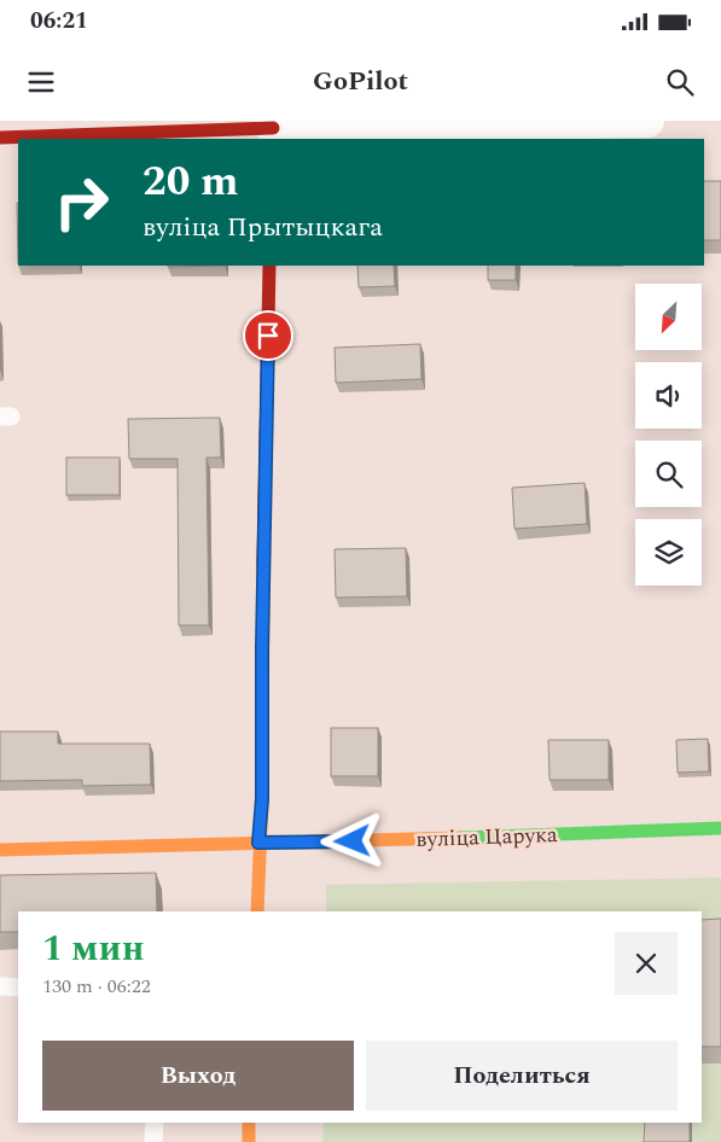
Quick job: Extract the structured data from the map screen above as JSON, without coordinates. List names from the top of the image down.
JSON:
{
  "streets": {
    "street": ["вуліца Царука"]
  },
  "north": "bottom left",
  "page": {
    "status": "06:21",
    "header": "GoPilot",
    "turn": ["20 m", "вуліца Прытыцкага"],
    "heading": ["1 мин", "130 m · 06:22"],
    "buttons": ["Выход", "Поделиться"]
  }
}
